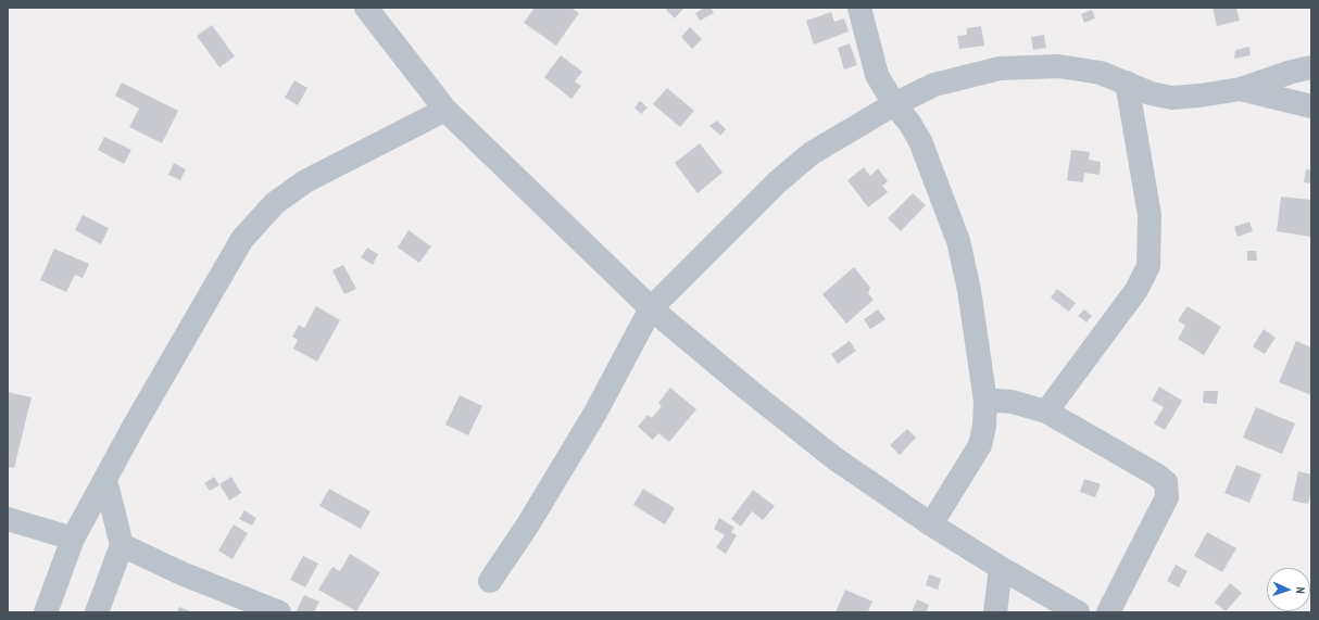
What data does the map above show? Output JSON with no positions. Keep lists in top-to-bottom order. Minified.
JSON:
{"north":"right"}
